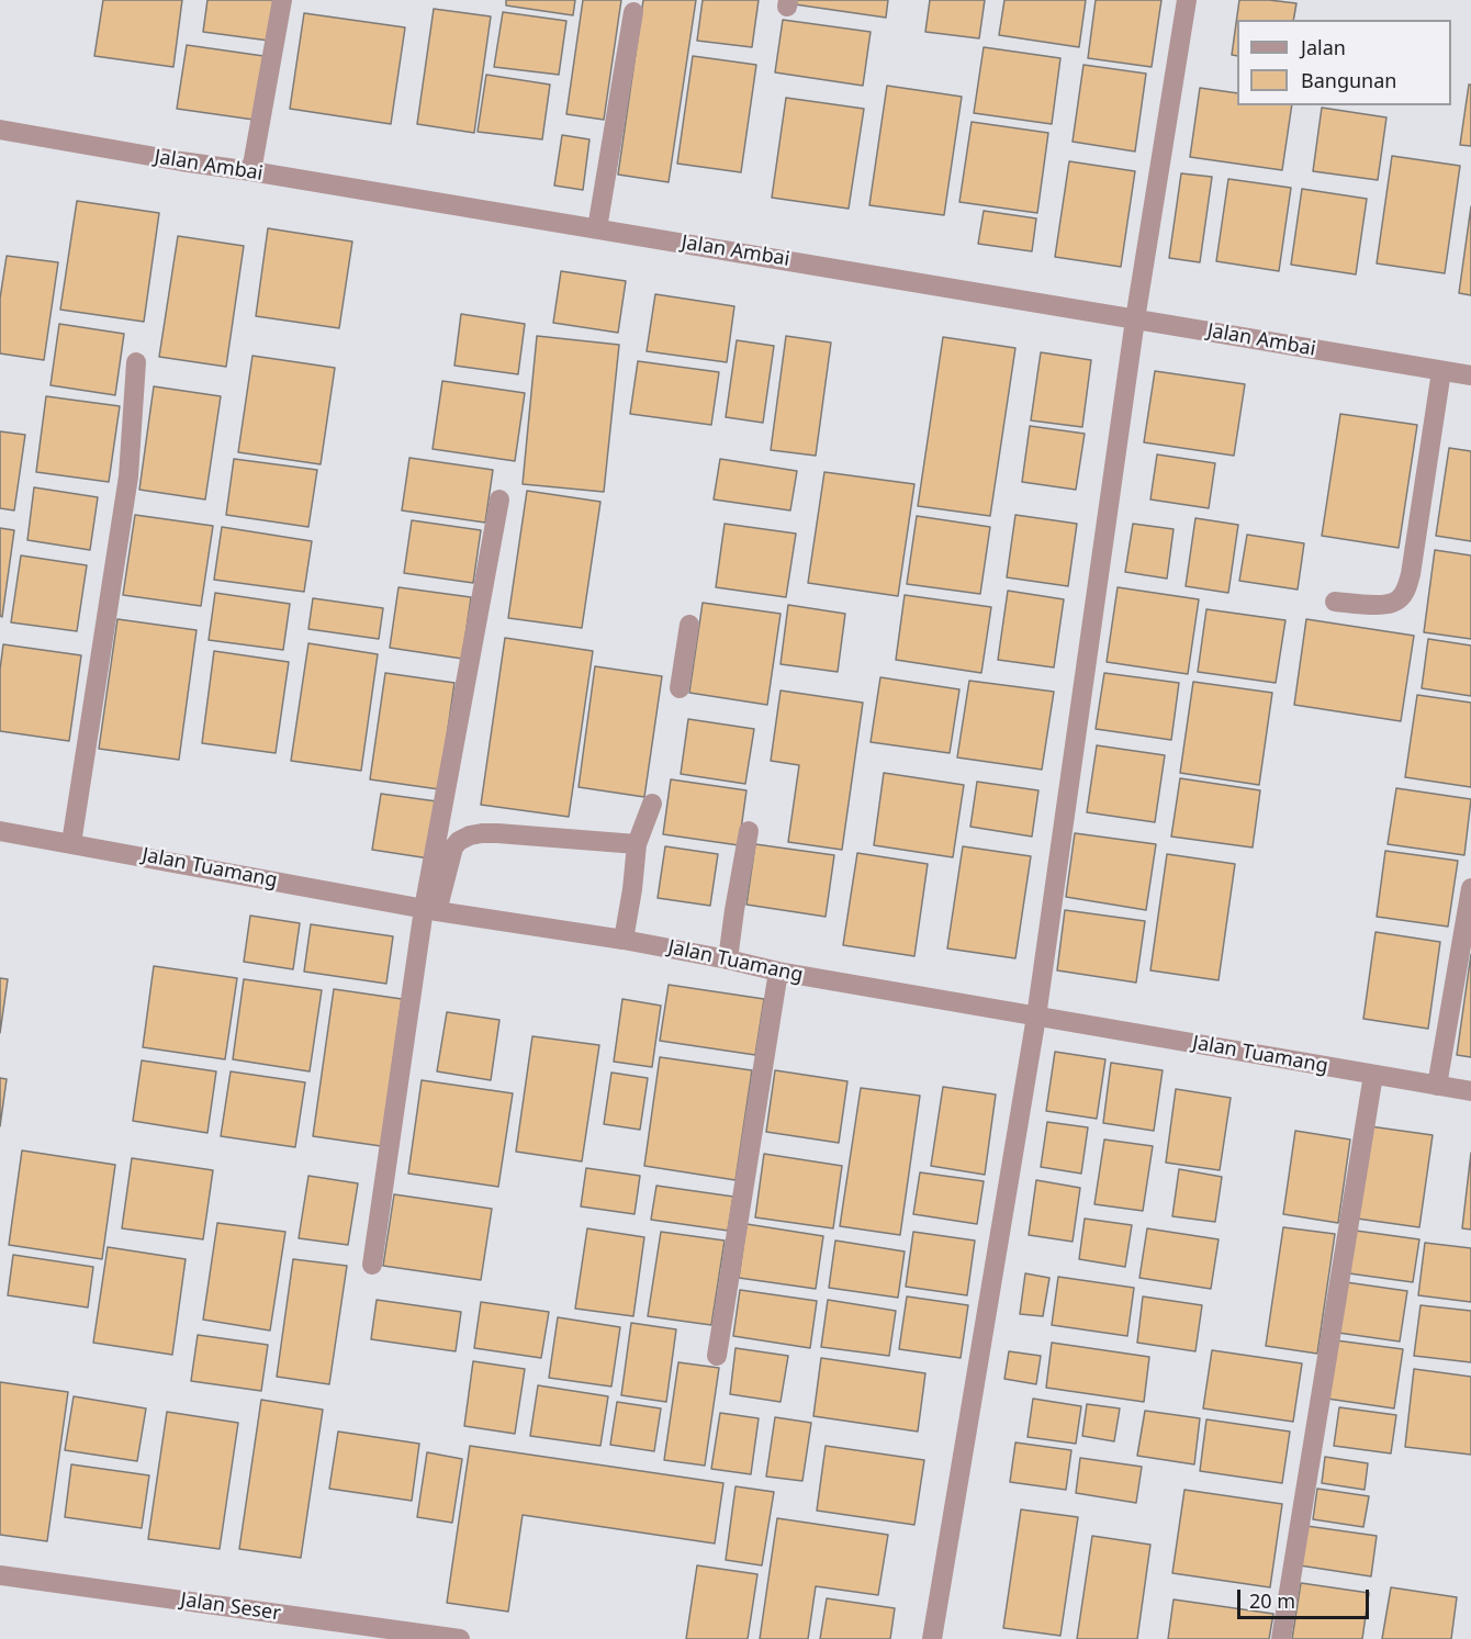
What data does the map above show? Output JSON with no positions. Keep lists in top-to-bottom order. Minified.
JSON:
{"streets":{"street":["Jalan Ambai","Jalan Tuamang","Jalan Seser"]},"legend":["Jalan","Bangunan"],"scale_bar":"20 m"}
